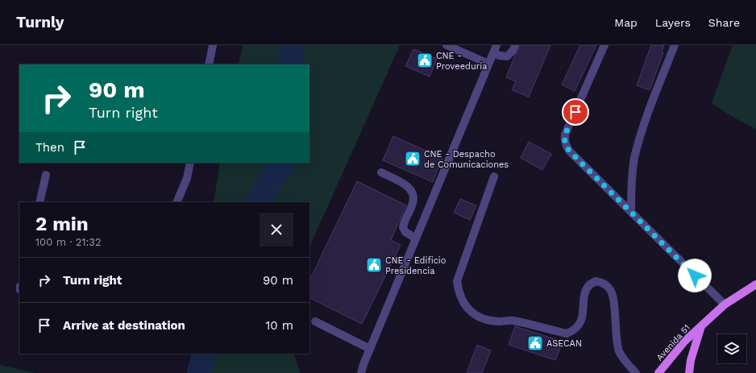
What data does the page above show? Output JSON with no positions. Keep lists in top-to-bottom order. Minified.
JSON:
{"streets":{"main road":["Avenida 51"]},"places":{"public building":["CNE - Proveeduría","CNE - Despacho de Comunicaciones","CNE - Edificio Presidencia","ASECAN"]},"page":{"header":"Turnly","nav":["Map","Layers","Share"],"turn":["90 m","Turn right"],"then":"Then","heading":["2 min","100 m · 21:32"],"list":[{"name":"Turn right","value":"90 m"},{"name":"Arrive at destination","value":"10 m"}]}}
